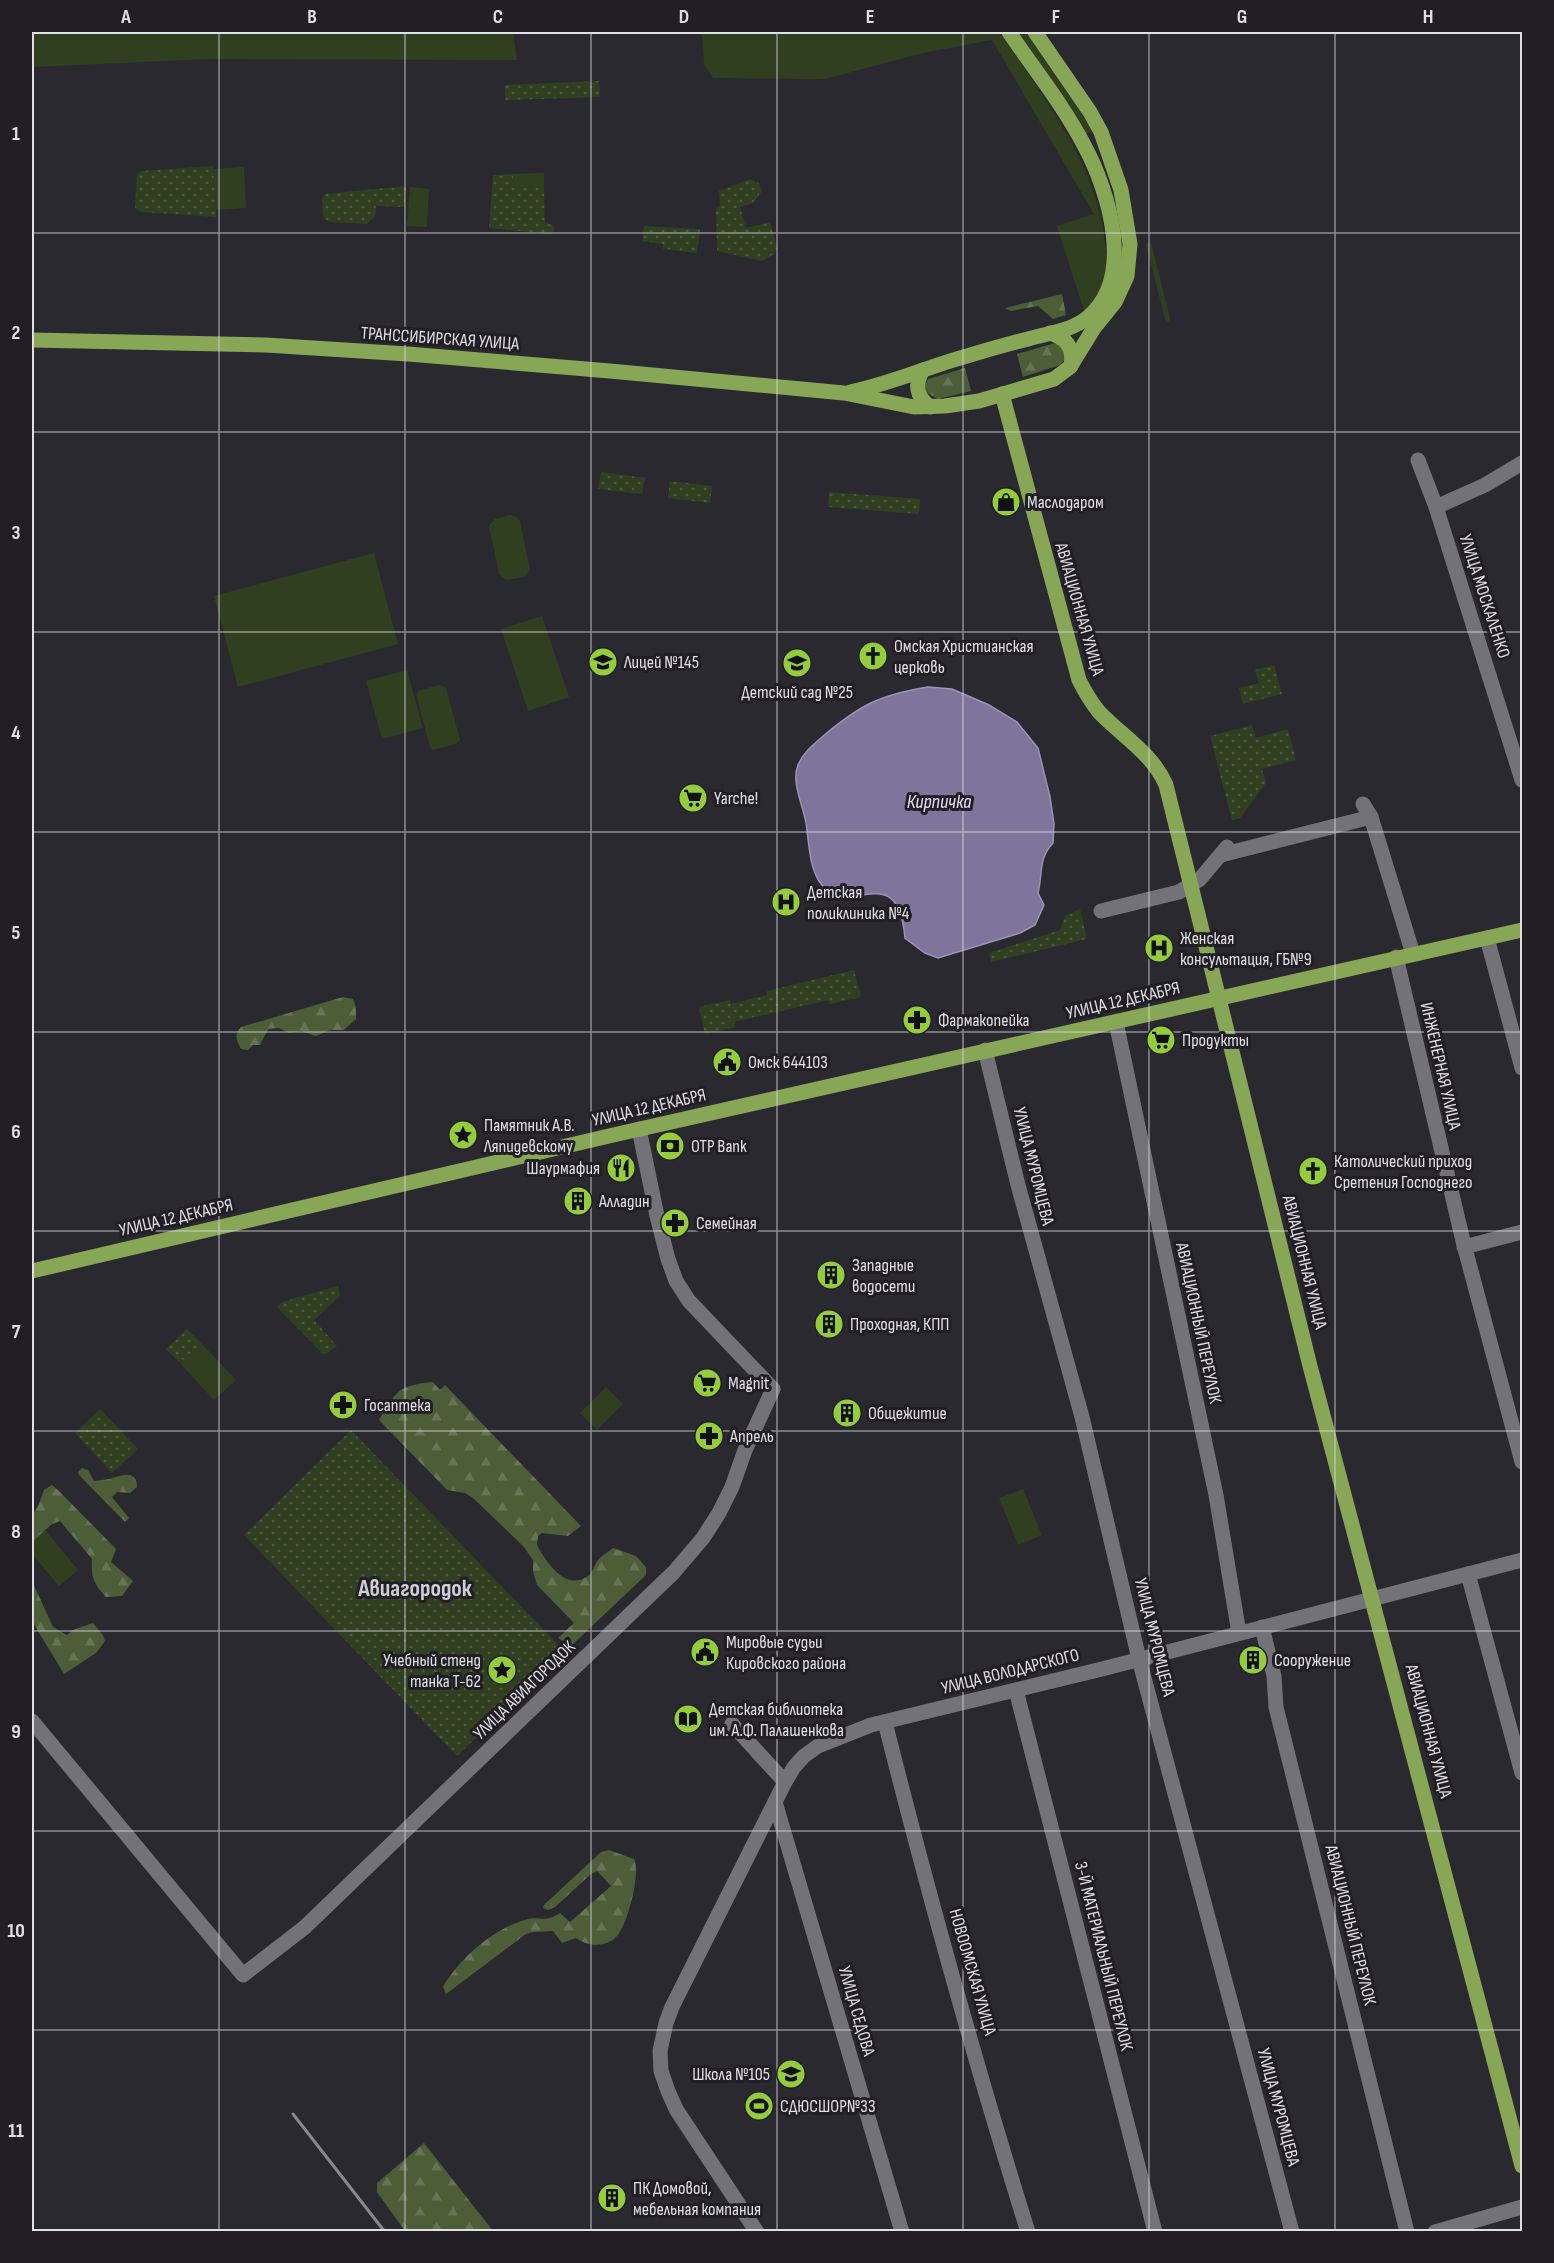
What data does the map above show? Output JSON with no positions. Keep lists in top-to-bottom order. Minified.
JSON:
{"streets":{"main road":["ТРАНССИБИРСКАЯ УЛИЦА","АВИАЦИОННАЯ УЛИЦА","УЛИЦА 12 ДЕКАБРЯ"],"street":["УЛИЦА МОСКАЛЕНКО","ИНЖЕНЕРНАЯ УЛИЦА","УЛИЦА МУРОМЦЕВА","АВИАЦИОННЫЙ ПЕРЕУЛОК","УЛИЦА ВОЛОДАРСКОГО","УЛИЦА АВИАГОРОДОК","3-Й МАТЕРИАЛЬНЫЙ ПЕРЕУЛОК","НОВООМСКАЯ УЛИЦА","УЛИЦА СЕДОВА"]},"crossings":[["АВИАЦИОННАЯ УЛИЦА","УЛИЦА 12 ДЕКАБРЯ"],["АВИАЦИОННАЯ УЛИЦА","УЛИЦА ВОЛОДАРСКОГО"],["УЛИЦА 12 ДЕКАБРЯ","ИНЖЕНЕРНАЯ УЛИЦА"],["УЛИЦА 12 ДЕКАБРЯ","УЛИЦА МУРОМЦЕВА"],["УЛИЦА 12 ДЕКАБРЯ","АВИАЦИОННЫЙ ПЕРЕУЛОК"],["УЛИЦА 12 ДЕКАБРЯ","УЛИЦА АВИАГОРОДОК"],["УЛИЦА МУРОМЦЕВА","УЛИЦА ВОЛОДАРСКОГО"],["АВИАЦИОННЫЙ ПЕРЕУЛОК","УЛИЦА ВОЛОДАРСКОГО"],["УЛИЦА ВОЛОДАРСКОГО","3-Й МАТЕРИАЛЬНЫЙ ПЕРЕУЛОК"],["УЛИЦА ВОЛОДАРСКОГО","НОВООМСКАЯ УЛИЦА"],["УЛИЦА ВОЛОДАРСКОГО","УЛИЦА СЕДОВА"]],"districts":["Авиагородок"],"water":["Кирпичка"],"places":{"shop":["Маслодаром"],"church":["Омская Христианская церковь","Католический приход Сретения Господнего"],"school or university":["Лицей №145","Детский сад №25","Школа №105"],"supermarket":["Yarche!","Продукты","Magnit"],"hospital":["Детская поликлиника №4","Женская консультация, ГБ№9"],"pharmacy":["Фармакопейка","Семейная","Госаптека","Апрель"],"public building":["Омск 644103","Мировые судьи Кировского района"],"place":["Памятник А.В. Ляпидевскому","Учебный стенд танка Т-62"],"bank":["OTP Bank"],"restaurant":["Шаурмафия"],"building":["Алладин","Западные водосети","Проходная, КПП","Общежитие","Сооружение","ПК Домовой, мебельная компания"],"library":["Детская библиотека им. А.Ф. Палашенкова"],"sports":["СДЮСШОР№33"]},"grid":{"columns":["A","B","C","D","E","F","G","H"],"rows":["1","2","3","4","5","6","7","8","9","10","11"]}}
